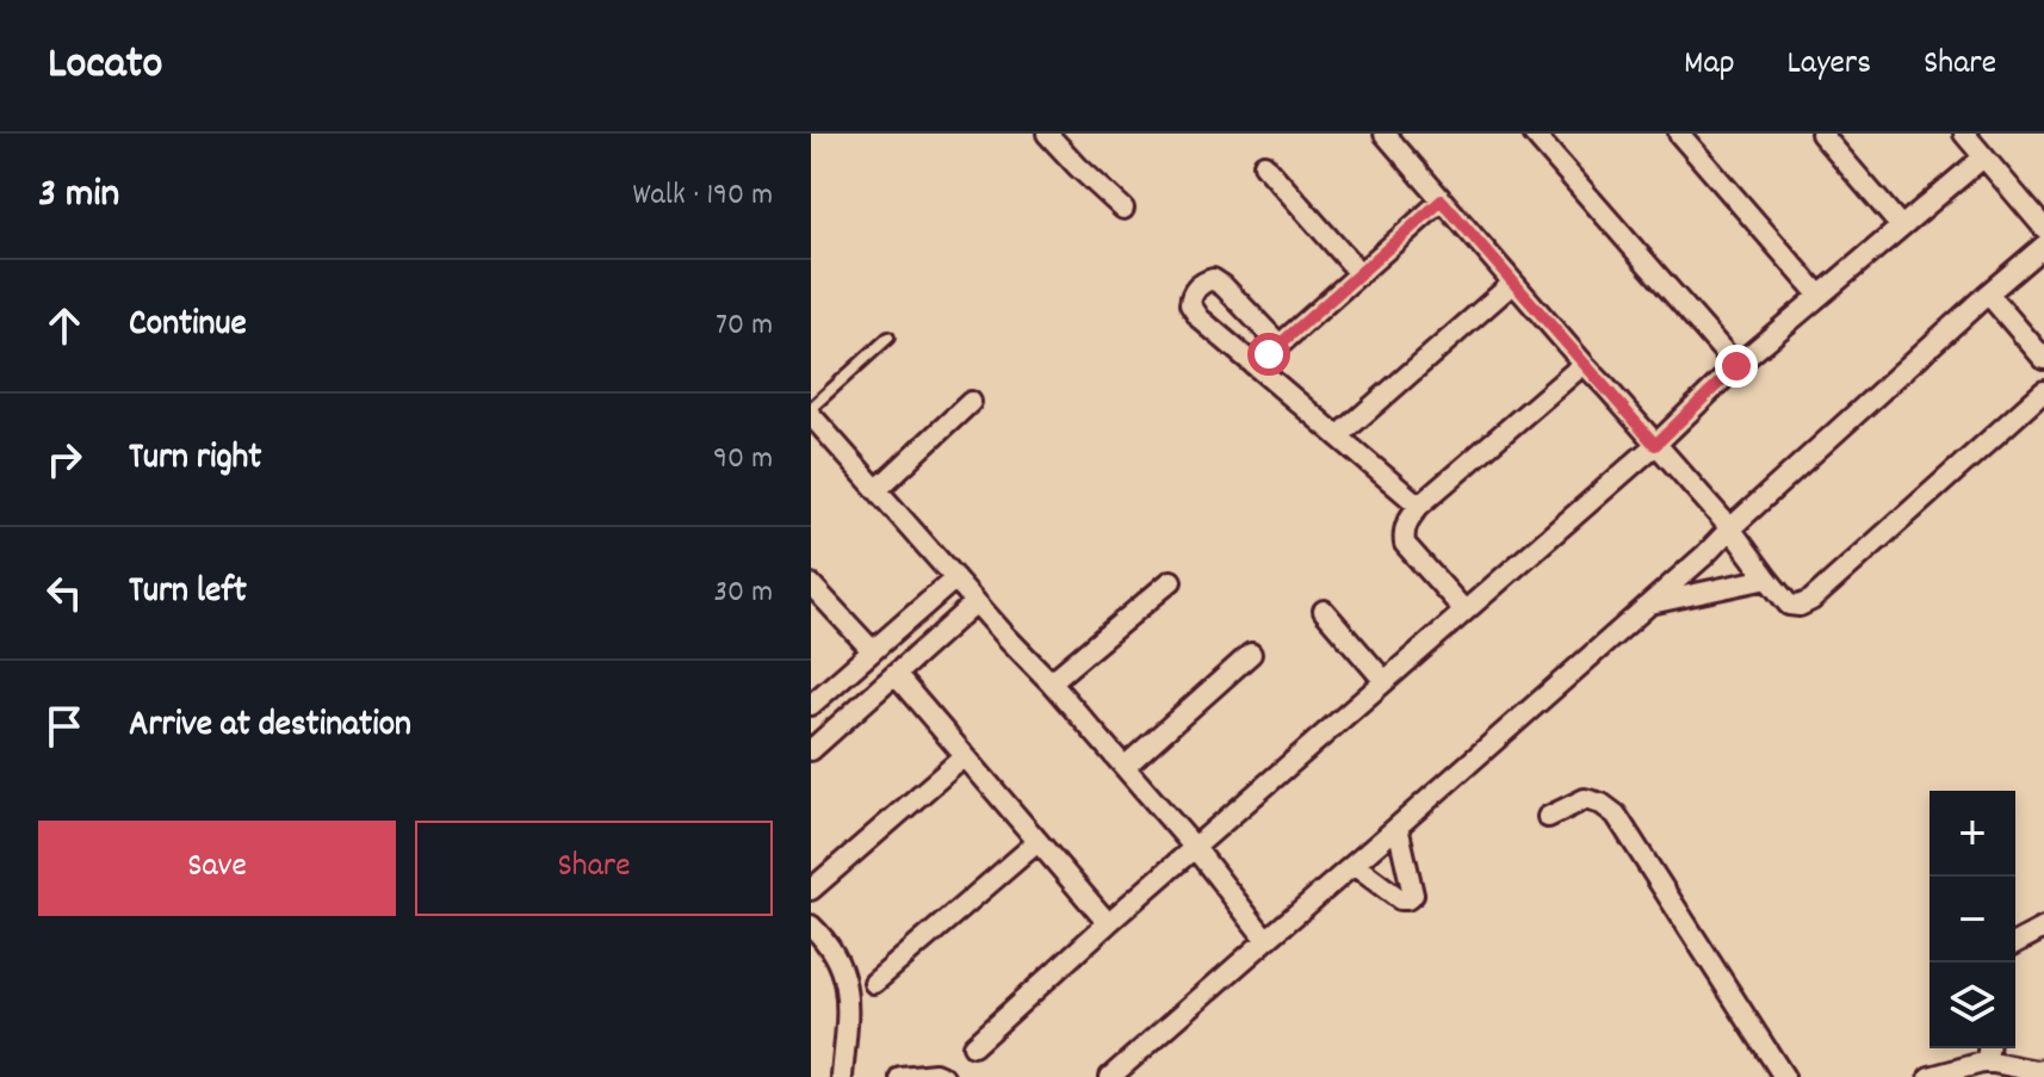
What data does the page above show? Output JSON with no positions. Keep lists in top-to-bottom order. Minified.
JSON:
{"page":{"header":"Locato","nav":["Map","Layers","Share"],"heading":["3 min","Walk · 190 m"],"list":[["Continue","70 m"],["Turn right","90 m"],["Turn left","30 m"],"Arrive at destination"],"map_buttons":["+","−"],"buttons":["Save","Share"]}}
